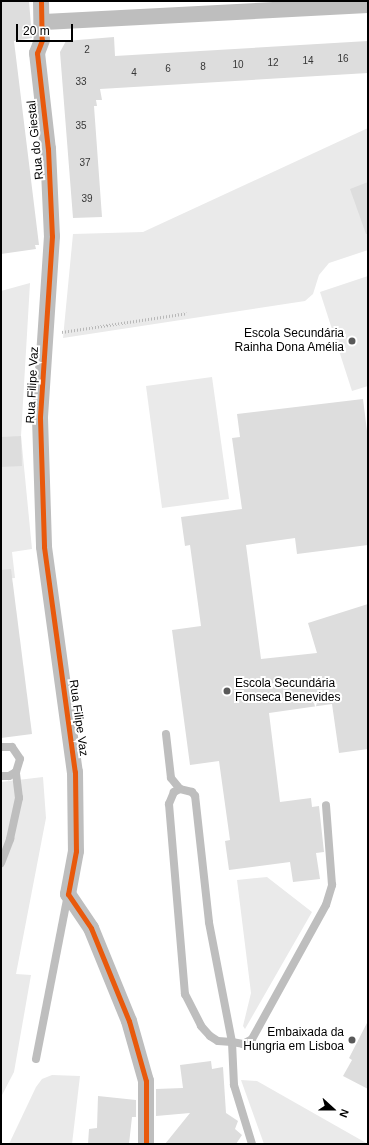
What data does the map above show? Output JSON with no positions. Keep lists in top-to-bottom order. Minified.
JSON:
{"streets":{"street":["Rua do Giestal","Rua Filipe Vaz"]},"crossings":[["Rua do Giestal","Rua Filipe Vaz"]],"places":["Escola Secundária Rainha Dona Amélia","Escola Secundária Fonseca Benevides","Embaixada da Hungria em Lisboa"],"house_numbers":["2","16","14","12","10","8","6","4","33","35","37","39"],"scale_bar":"20 m","north":"right"}
